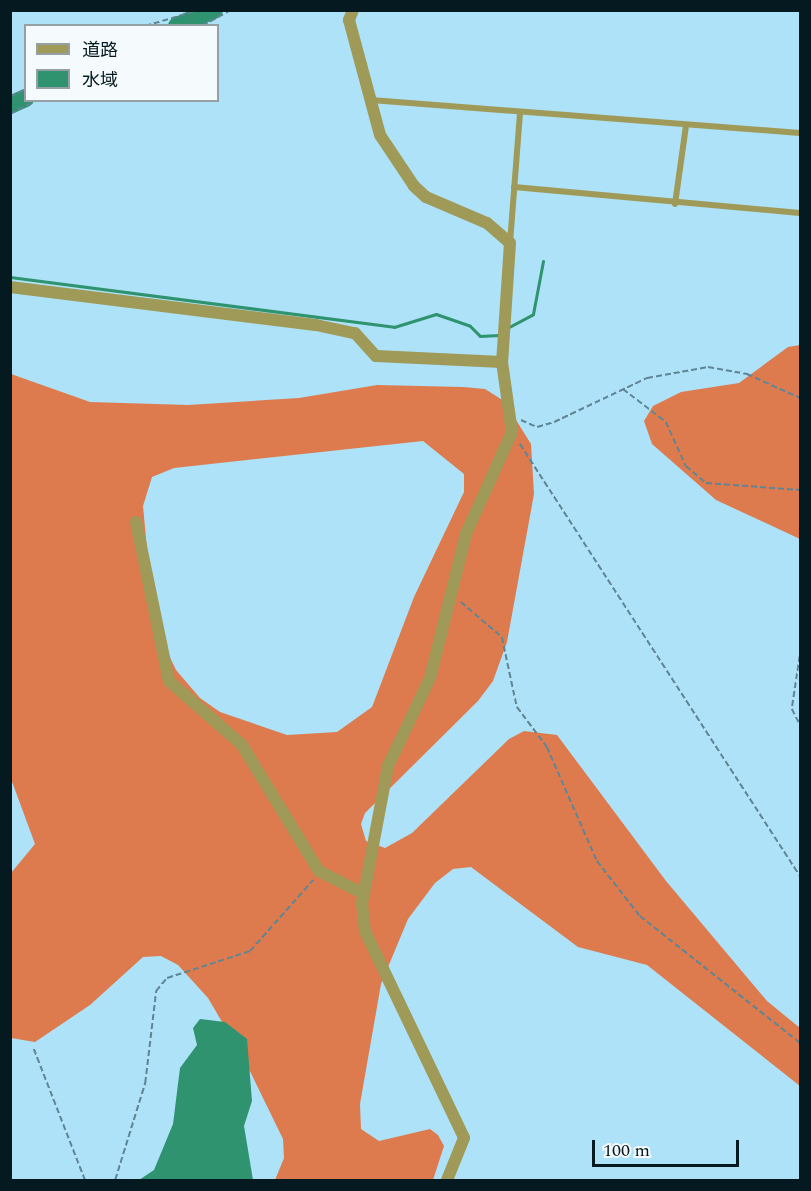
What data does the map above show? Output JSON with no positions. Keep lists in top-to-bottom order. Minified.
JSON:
{"legend":["道路","水域"],"scale_bar":"100 m"}
